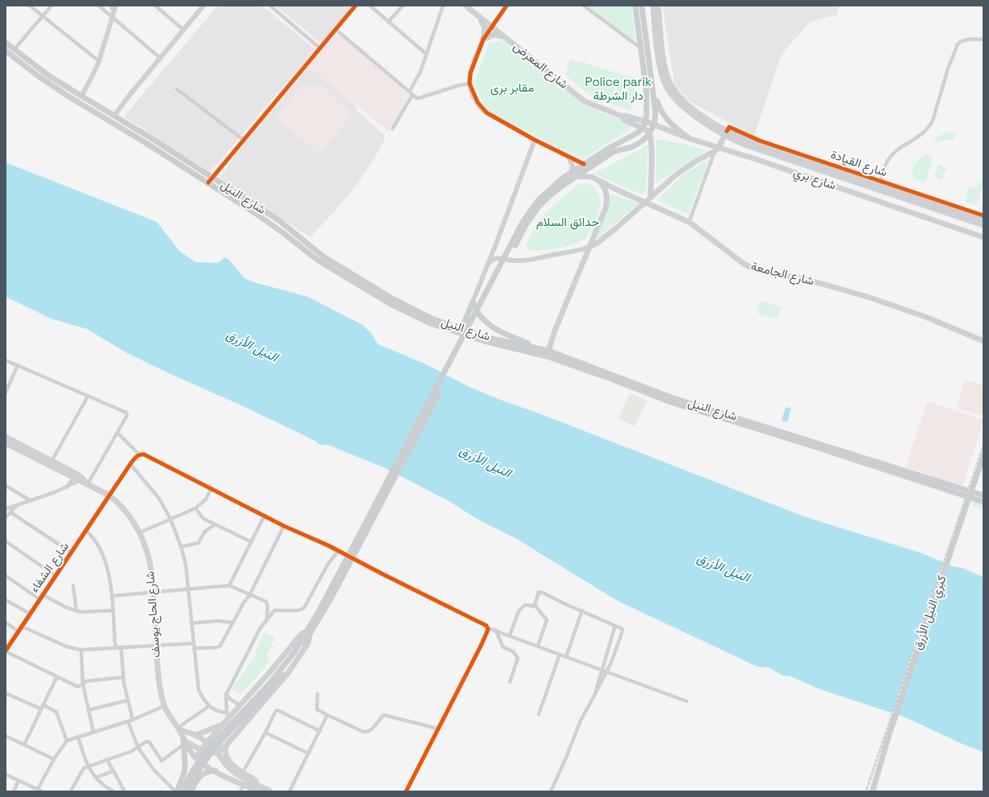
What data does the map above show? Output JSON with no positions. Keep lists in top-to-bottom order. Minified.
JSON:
{"streets":{"main road":["شارع المعرض","شارع القيادة","شارع بري","شارع النيل","شارع الجامعة","شارع الحاج يوسف"],"street":["شارع الشفاء"]},"crossings":[["شارع المعرض","شارع بري"],["شارع الشفاء","شارع الحاج يوسف"]],"water":["النيل الأزرق"],"parks":["Police parik دار الشرطة","مقابر برى","حدائق السلام"]}
